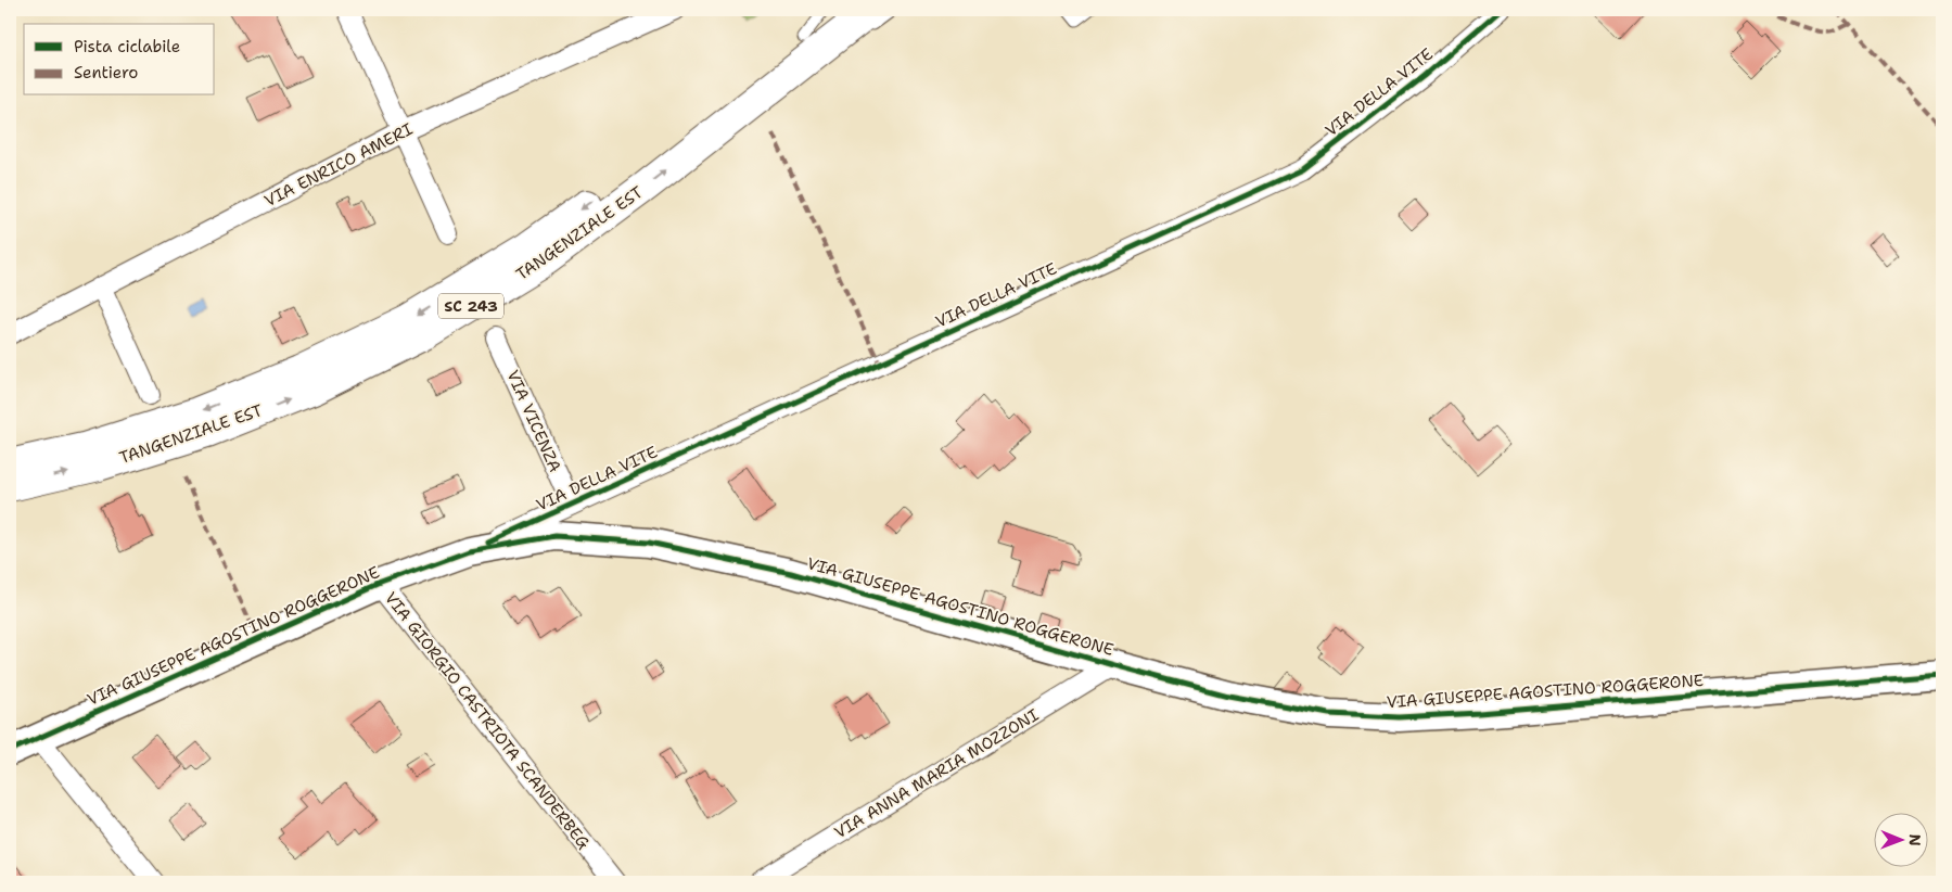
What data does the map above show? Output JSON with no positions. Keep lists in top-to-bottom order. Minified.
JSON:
{"streets":{"highway":["TANGENZIALE EST","SC 243"],"street":["VIA DELLA VITE","VIA ENRICO AMERI","VIA VICENZA","VIA GIUSEPPE AGOSTINO ROGGERONE","VIA GIORGIO CASTRIOTA SCANDERBEG","VIA ANNA MARIA MOZZONI"]},"crossings":[["VIA DELLA VITE","VIA VICENZA"],["VIA DELLA VITE","VIA GIUSEPPE AGOSTINO ROGGERONE"],["VIA GIUSEPPE AGOSTINO ROGGERONE","VIA GIORGIO CASTRIOTA SCANDERBEG"],["VIA GIUSEPPE AGOSTINO ROGGERONE","VIA ANNA MARIA MOZZONI"]],"legend":["Pista ciclabile","Sentiero"],"north":"right"}
